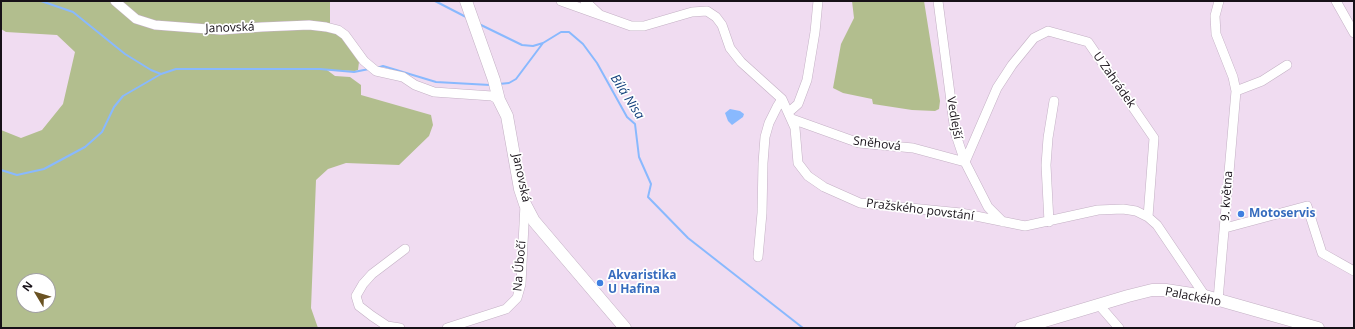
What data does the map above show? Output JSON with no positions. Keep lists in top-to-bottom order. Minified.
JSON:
{"streets":{"street":["Janovská","U Zahrádek","Vedlejší","Sněhová","9. května","Pražského povstání","Na Úbočí","Palackého"]},"crossings":[["Janovská","Na Úbočí"],["U Zahrádek","Vedlejší"],["U Zahrádek","Sněhová"],["U Zahrádek","Pražského povstání"],["Vedlejší","Sněhová"],["Vedlejší","Pražského povstání"],["Sněhová","Pražského povstání"],["9. května","Palackého"],["Pražského povstání","Palackého"]],"water":["Bílá Nisa"],"places":["Motoservis","Akvaristika U Hafina"],"north":"top left"}
